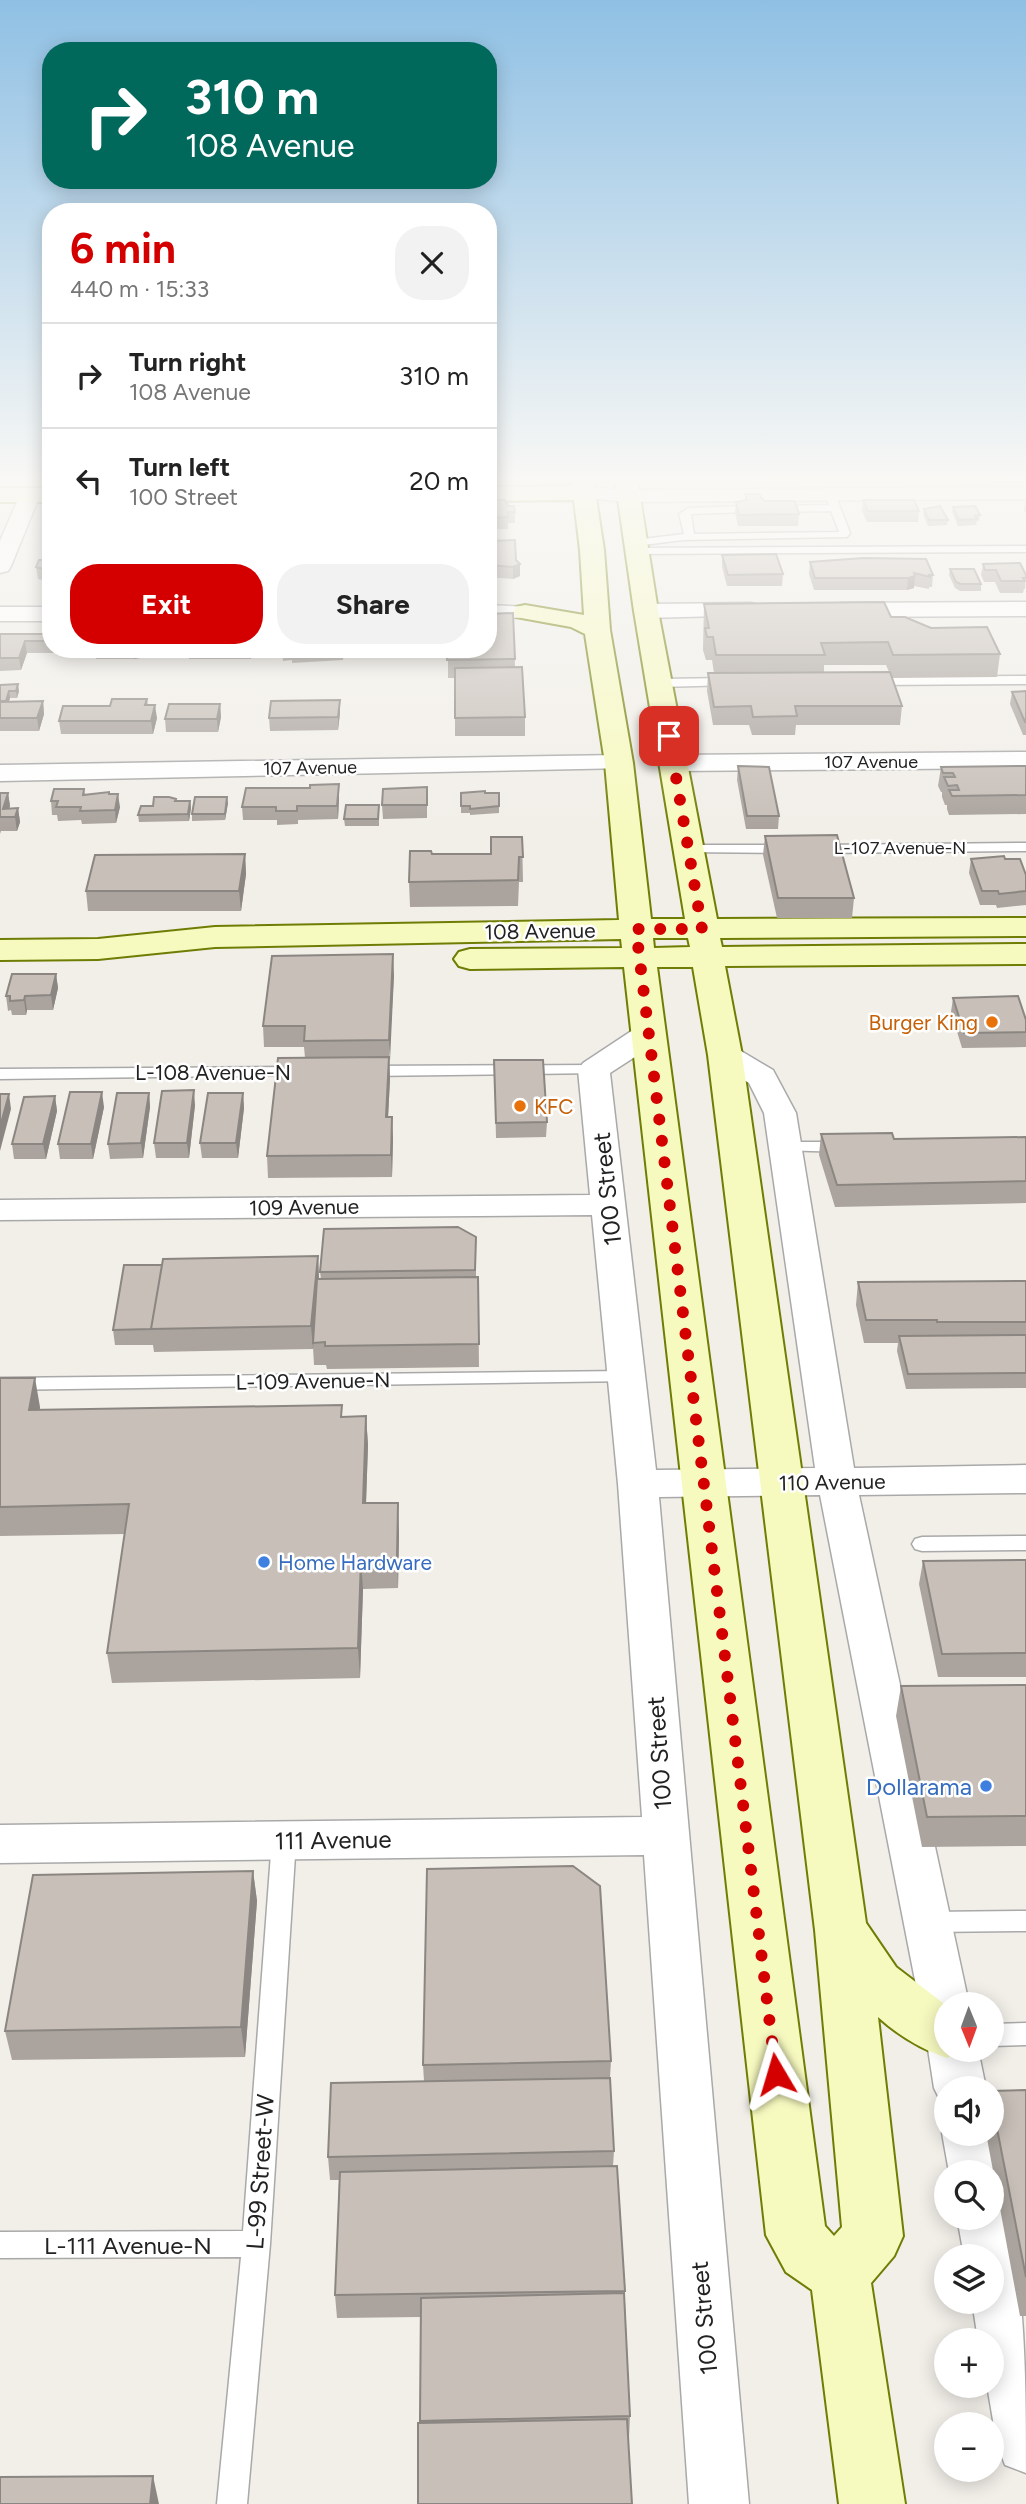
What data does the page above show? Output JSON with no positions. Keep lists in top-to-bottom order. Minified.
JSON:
{"streets":{"main road":["108 Avenue"],"street":["107 Avenue","100 Street","109 Avenue","110 Avenue","111 Avenue"],"lane":["L-107 Avenue-N","L-108 Avenue-N","L-109 Avenue-N","L-99 Street-W","L-111 Avenue-N"]},"crossings":[["100 Street","109 Avenue"],["100 Street","L-109 Avenue-N"],["100 Street","110 Avenue"],["100 Street","111 Avenue"],["111 Avenue","L-99 Street-W"],["L-99 Street-W","L-111 Avenue-N"]],"places":["Burger King","KFC","Home Hardware","Dollarama"],"north":"bottom","page":{"turn":["310 m","108 Avenue"],"heading":["6 min","440 m · 15:33"],"list":[{"name":"Turn right","note":"108 Avenue","value":"310 m"},{"name":"Turn left","note":"100 Street","value":"20 m"}],"buttons":["Exit","Share"],"map_buttons":["+","−"]}}
